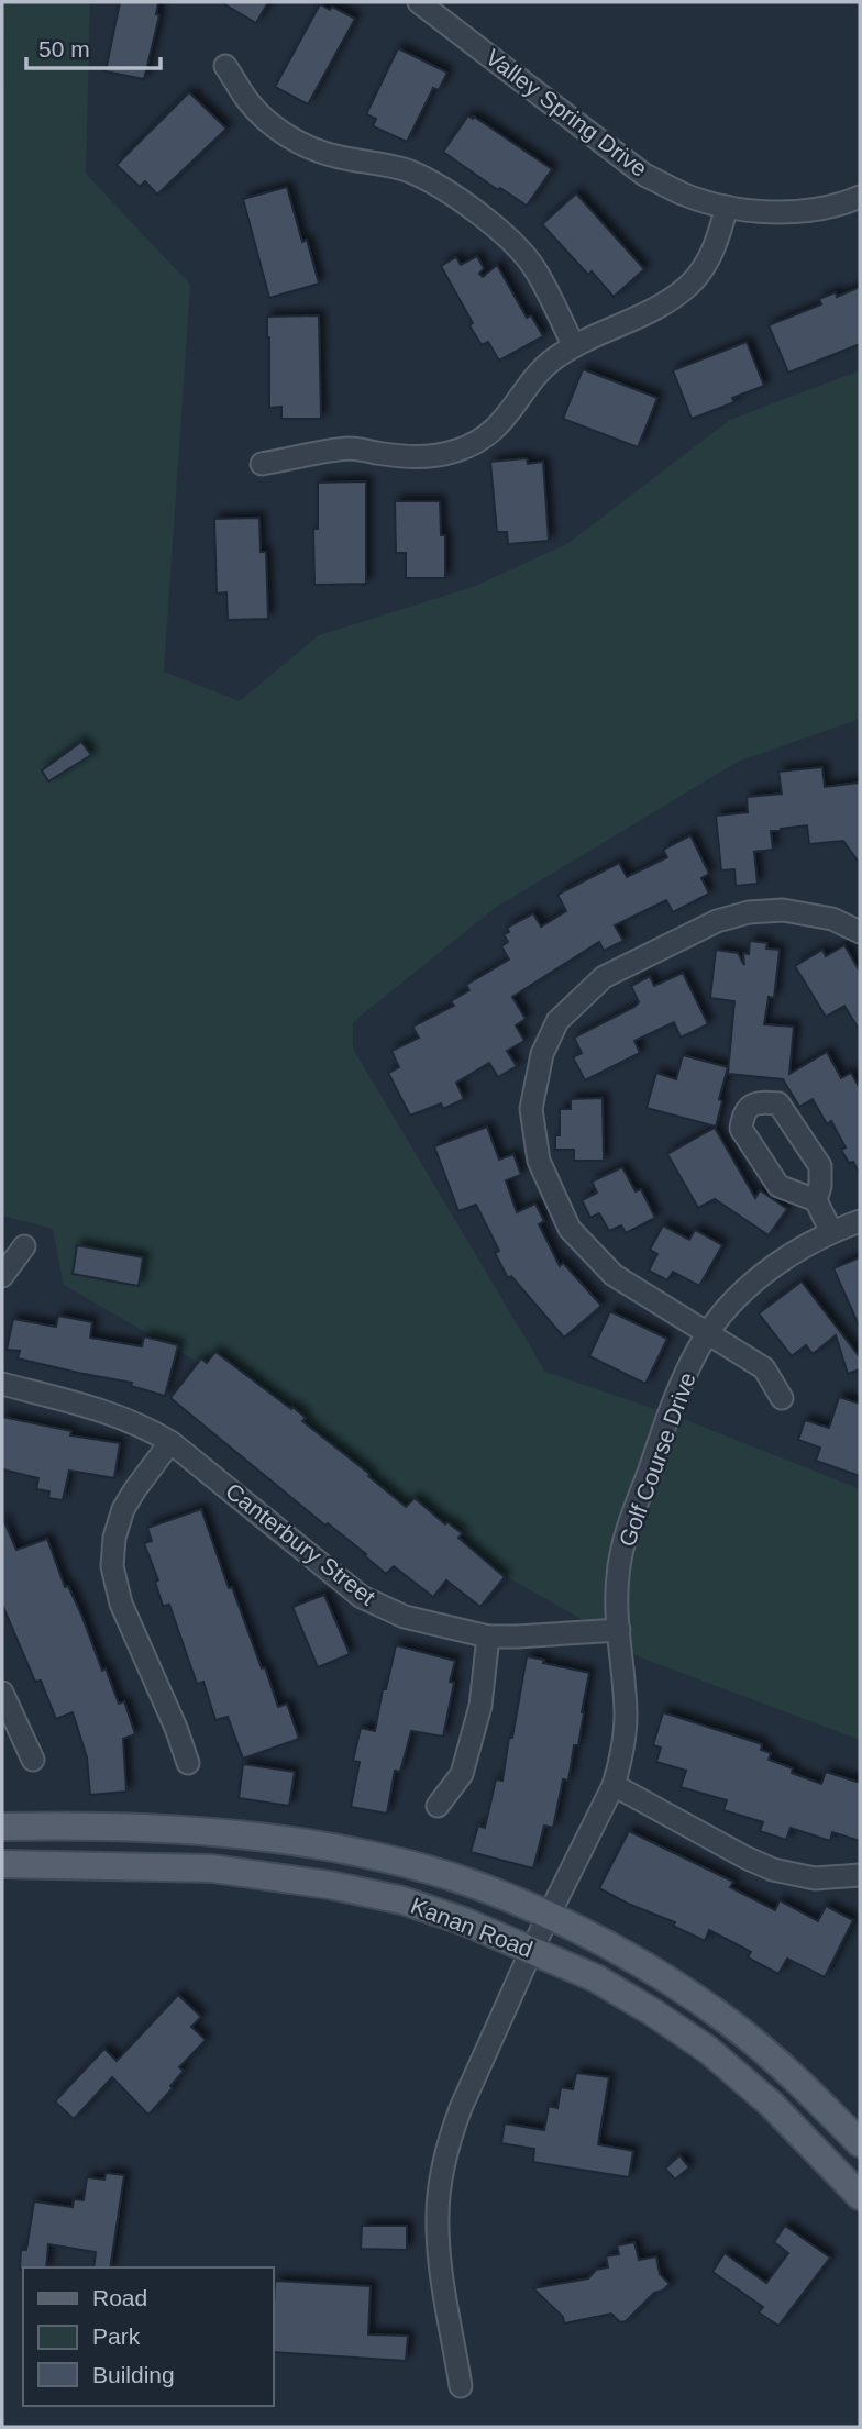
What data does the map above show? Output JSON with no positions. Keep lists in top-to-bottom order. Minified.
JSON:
{"streets":{"main road":["Kanan Road"],"street":["Valley Spring Drive","Golf Course Drive","Canterbury Street"]},"crossings":[["Golf Course Drive","Canterbury Street"],["Golf Course Drive","Kanan Road"]],"legend":["Road","Park","Building"],"scale_bar":"50 m"}
